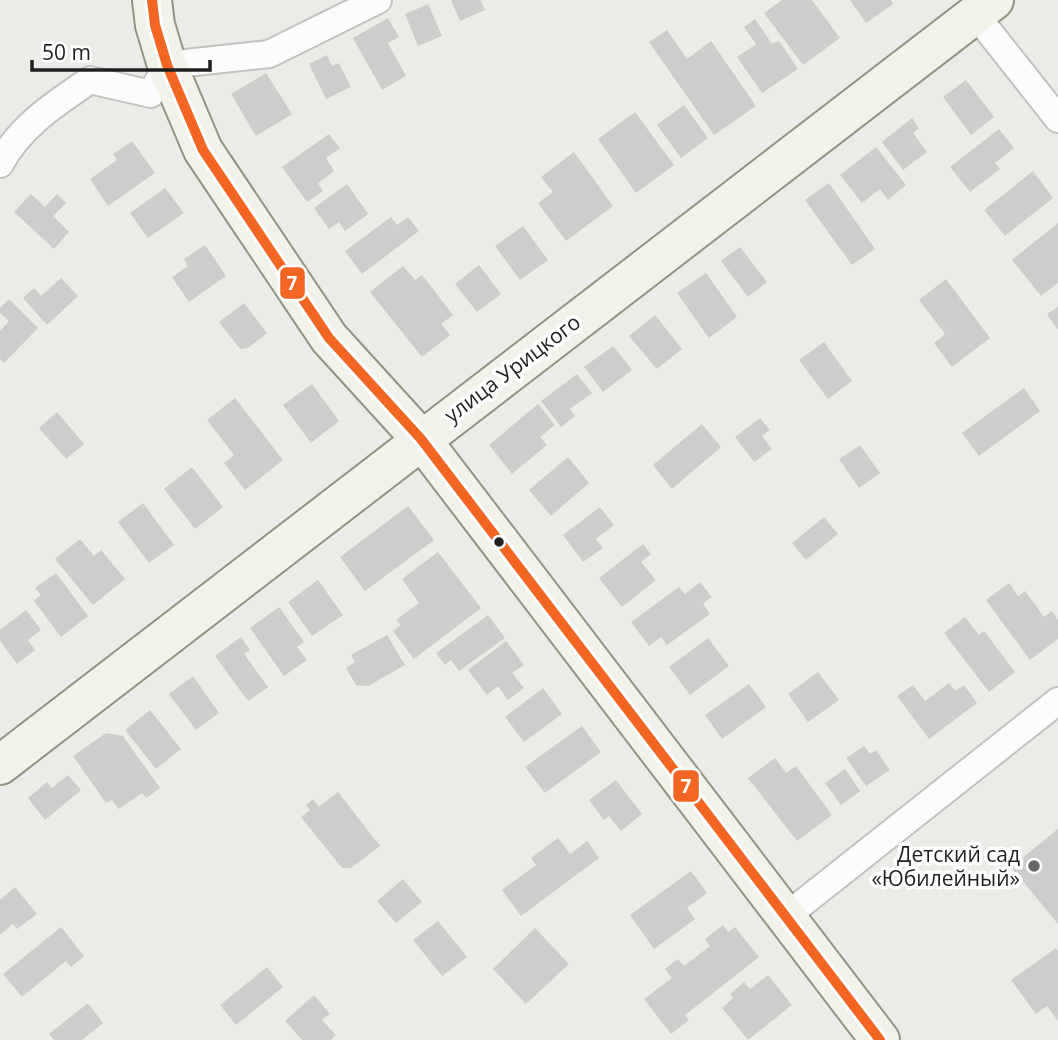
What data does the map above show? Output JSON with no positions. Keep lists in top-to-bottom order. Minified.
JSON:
{"streets":{"street":["улица Урицкого"]},"places":["Детский сад «Юбилейный»"],"lines":["transit line 7"],"scale_bar":"50 m"}
